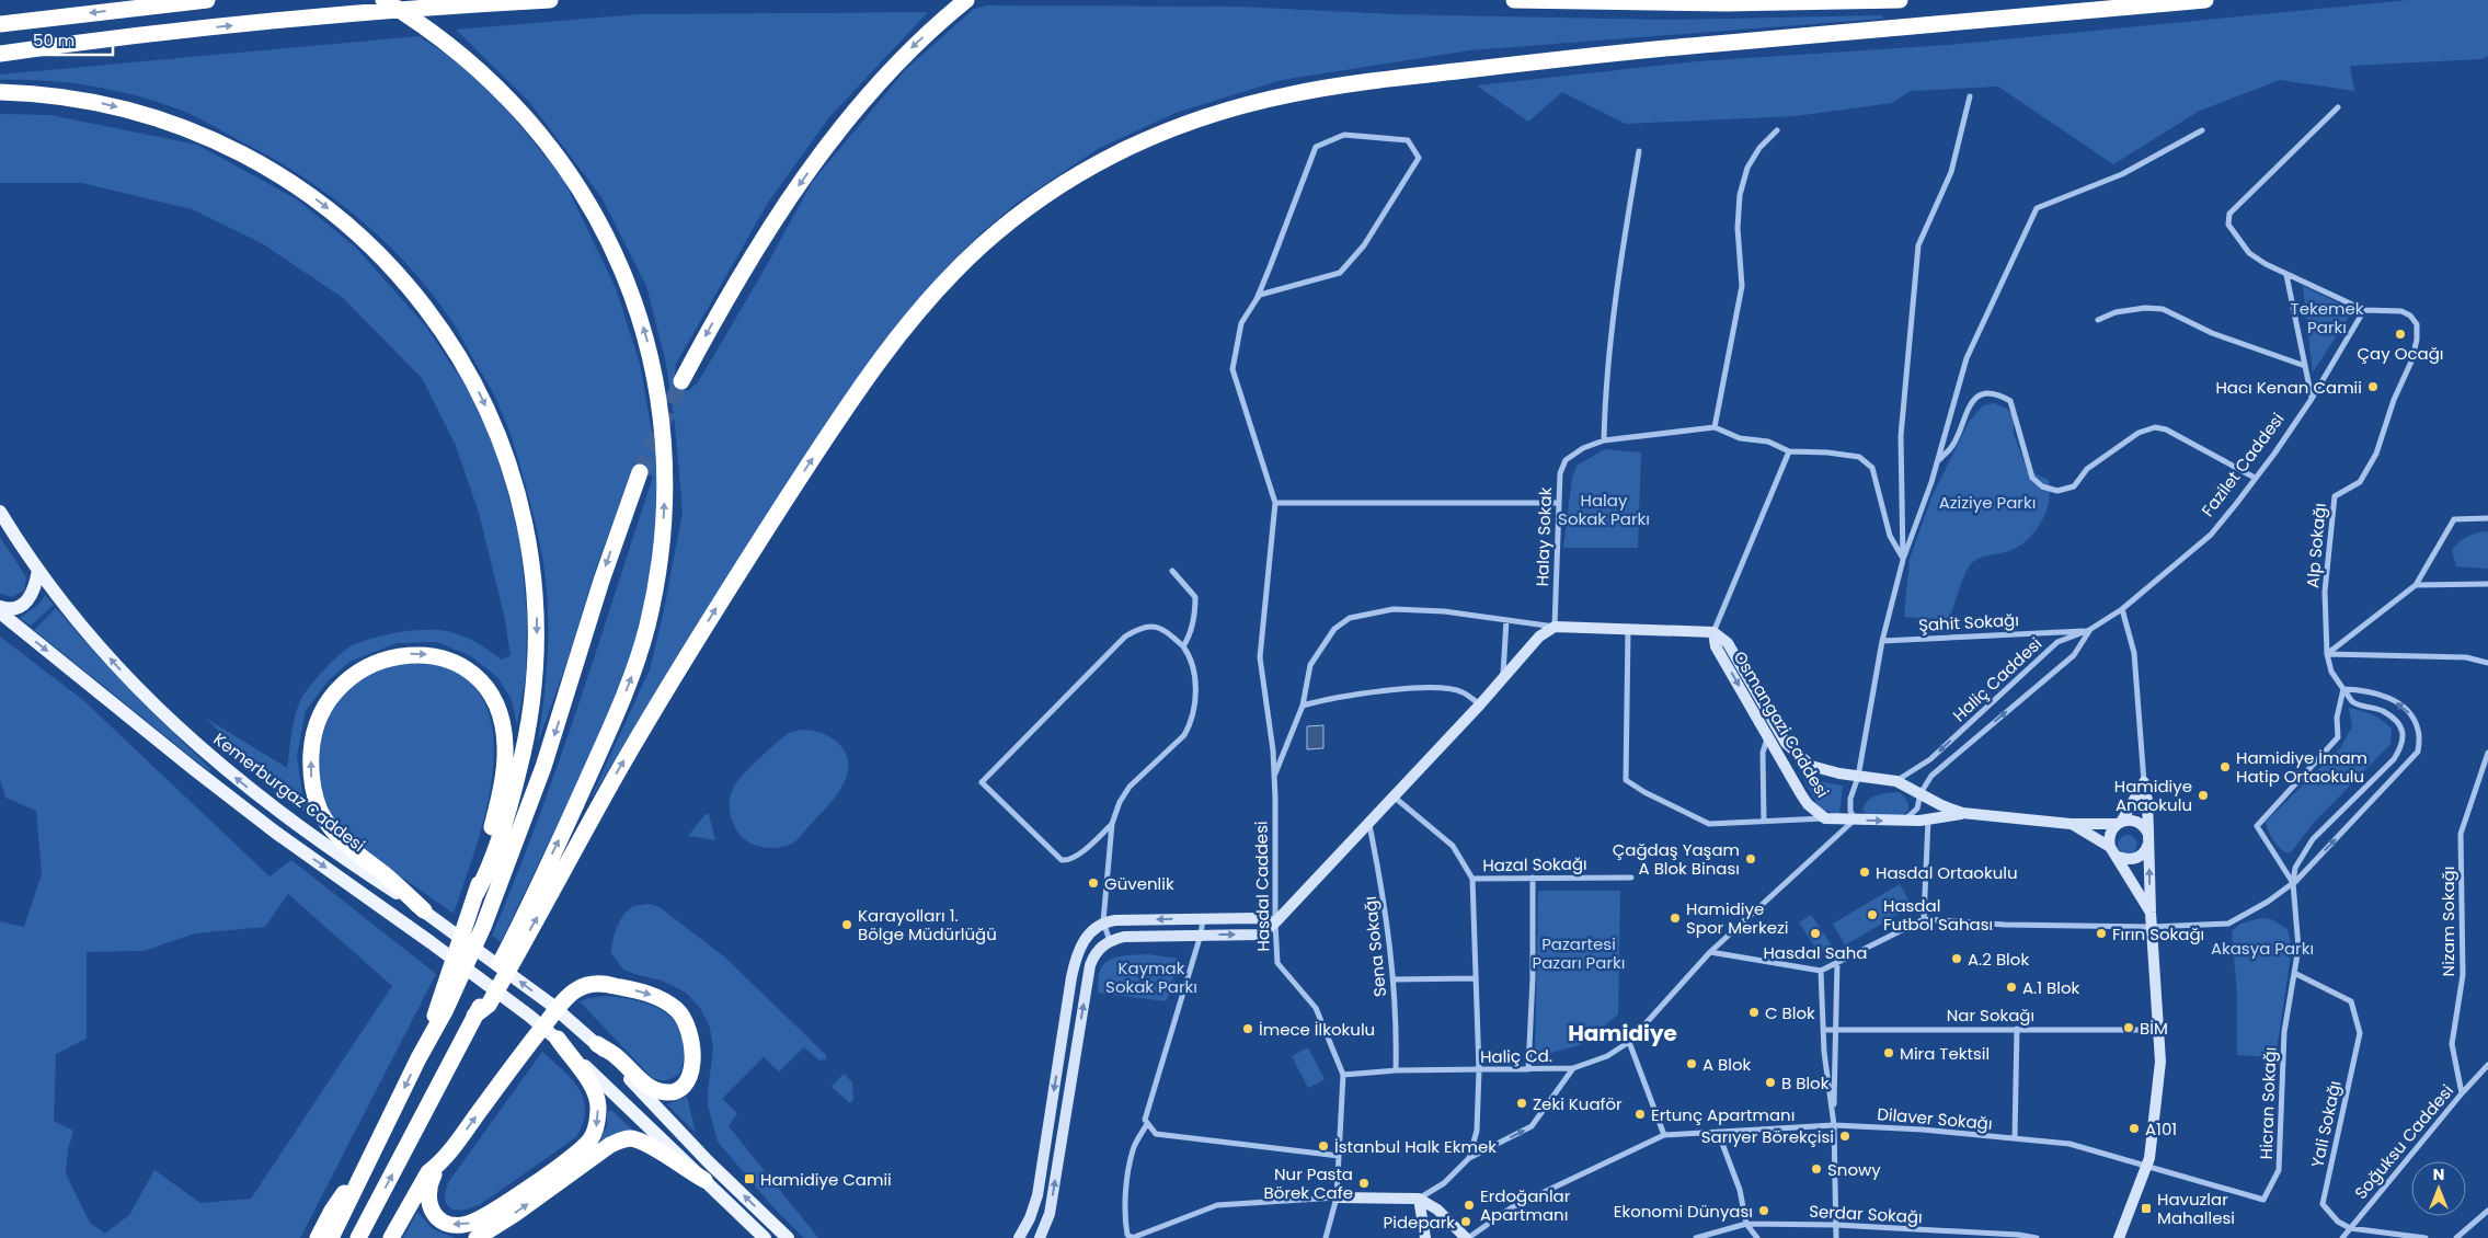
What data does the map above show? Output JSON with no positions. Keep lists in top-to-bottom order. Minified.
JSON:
{"streets":{"main road":["Kemerburgaz Caddesi"],"street":["Fazilet Caddesi","Halay Sokak","Alp Sokağı","Şahit Sokağı","Haliç Caddesi","Osmangazi Caddesi","Hazal Sokağı","Hasdal Caddesi","Nizam Sokağı","Sena Sokağı","Nar Sokağı","Haliç Cd.","Hicran Sokağı","Dilaver Sokağı","Yali Sokağı","Soğuksu Caddesi","Serdar Sokağı"]},"crossings":[["Fazilet Caddesi","Alp Sokağı"],["Fazilet Caddesi","Şahit Sokağı"],["Fazilet Caddesi","Haliç Caddesi"],["Şahit Sokağı","Haliç Caddesi"],["Haliç Caddesi","Osmangazi Caddesi"],["Osmangazi Caddesi","Haliç Cd."],["Hasdal Caddesi","Haliç Cd."],["Nizam Sokağı","Soğuksu Caddesi"],["Sena Sokağı","Haliç Cd."],["Hicran Sokağı","Dilaver Sokağı"],["Hicran Sokağı","Yali Sokağı"],["Yali Sokağı","Soğuksu Caddesi"]],"districts":["Hamidiye"],"parks":["Tekemek Parkı","Halay Sokak Parkı","Aziziye Parkı","Pazartesi Pazarı Parkı","Akasya Parkı","Kaymak Sokak Parkı"],"places":{"other":["Çay Ocağı","Hacı Kenan Camii","Hamidiye İmam Hatip Ortaokulu","Hamidiye Anaokulu","Çağdaş Yaşam A Blok Binası","Hasdal Ortaokulu","Güvenlik","Hasdal Futbol Sahası","Hamidiye Spor Merkezi","Karayolları 1. Bölge Müdürlüğü","Hasdal Saha","Fırın Sokağı","A.2 Blok","A.1 Blok","C Blok","BİM","İmece İlkokulu","Mira Tektsil","A Blok","B Blok","Zeki Kuaför","Ertunç Apartmanı","A101","Sarıyer Börekçisi","İstanbul Halk Ekmek","Snowy","Nur Pasta Börek Cafe","Erdoğanlar Apartmanı","Ekonomi Dünyası","Pidepark"],"transit":["Hamidiye Camii","Havuzlar Mahallesi"]},"scale_bar":"50 m","north":"top"}
